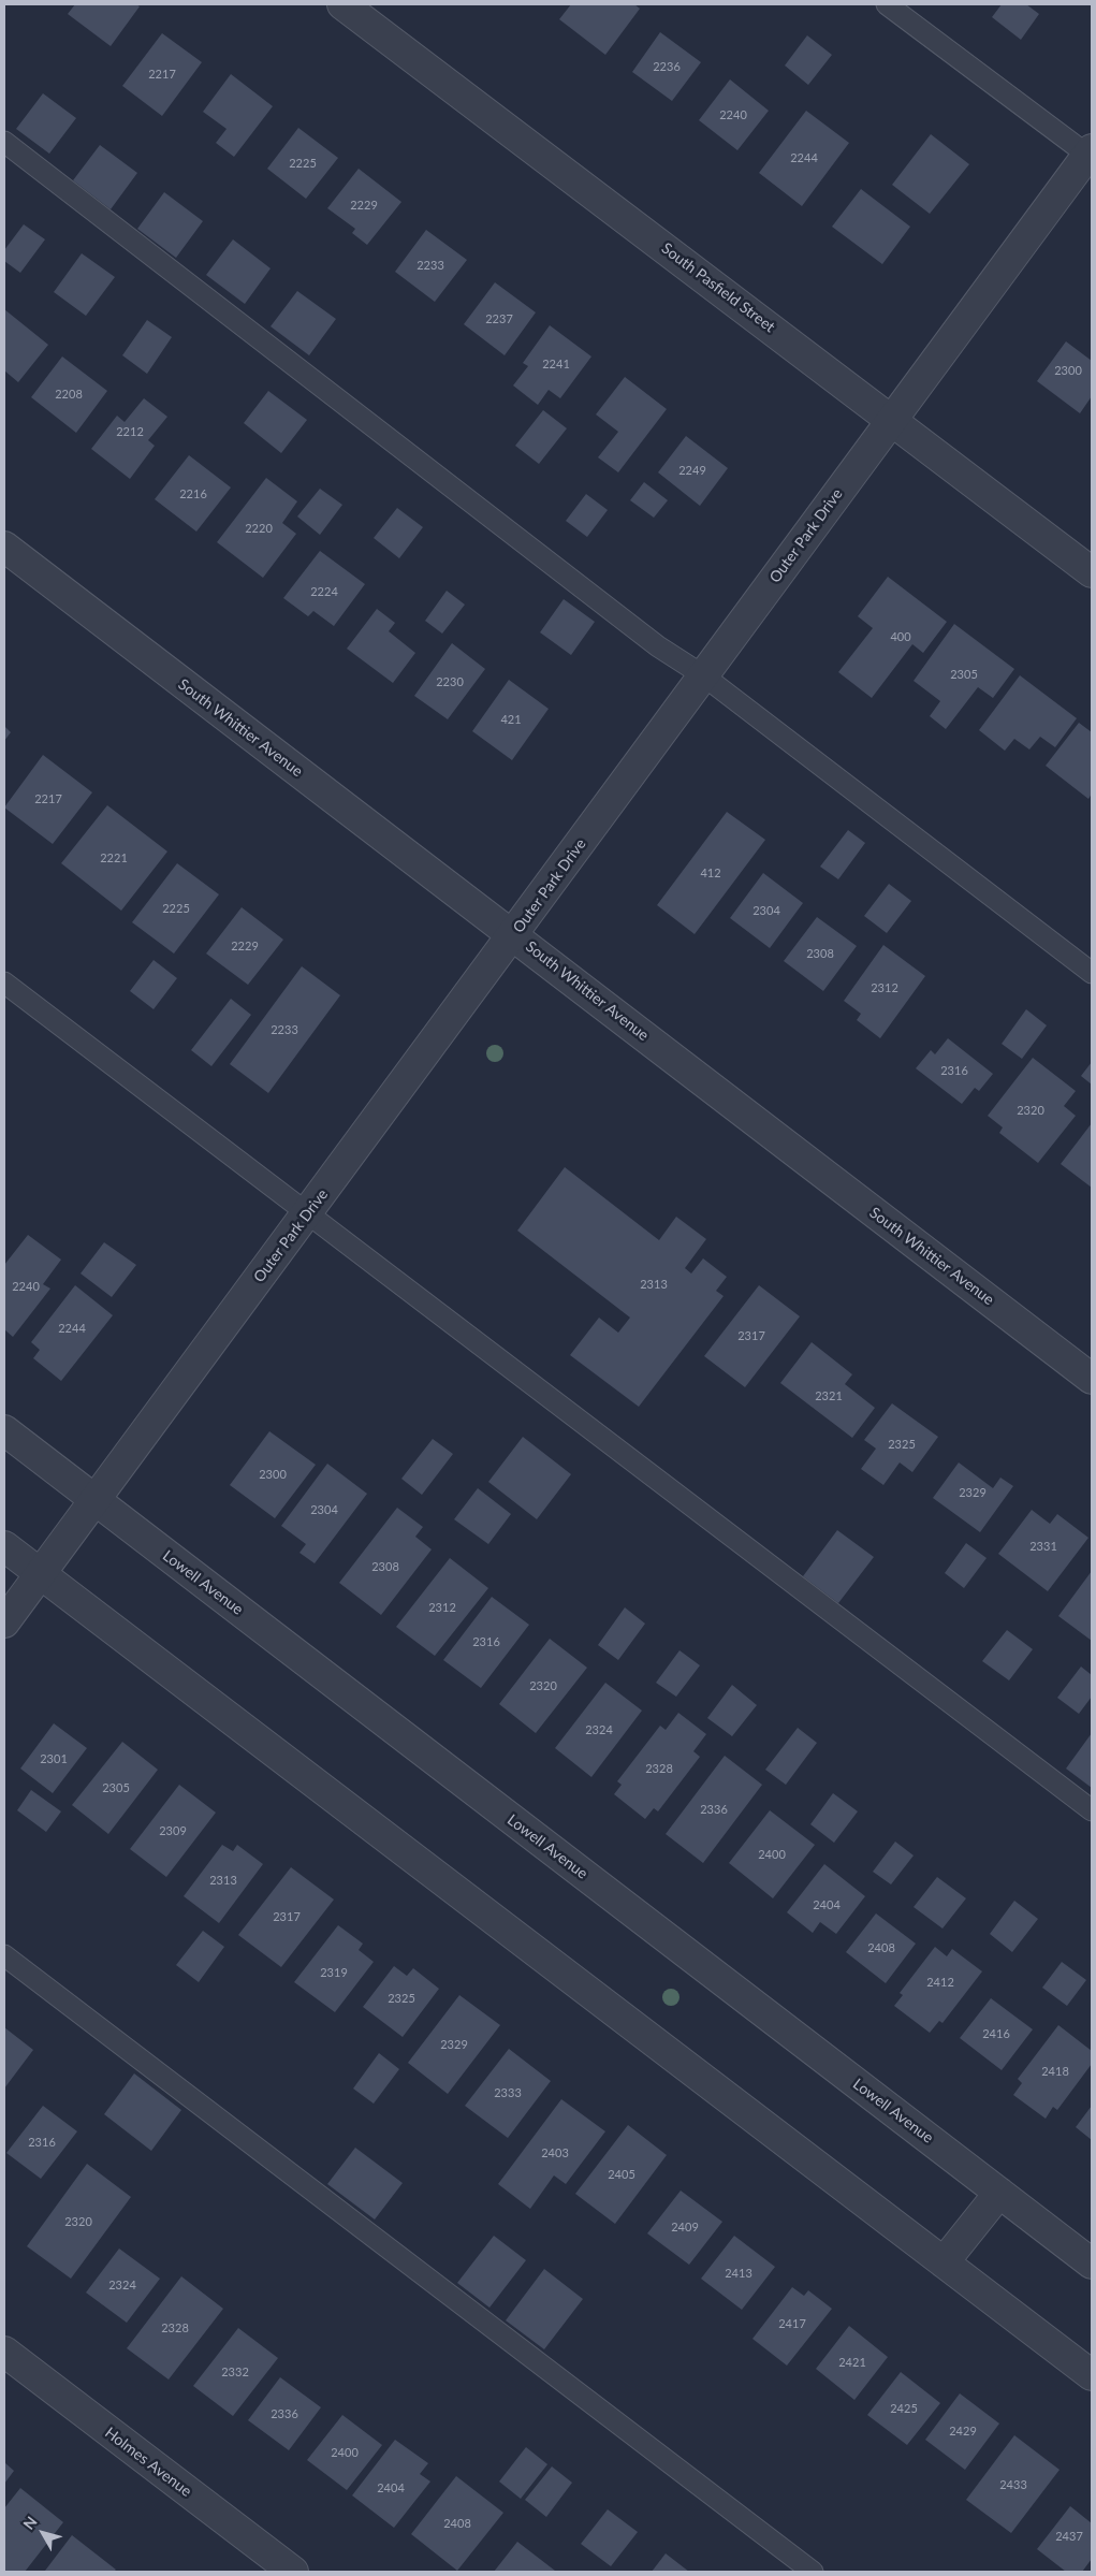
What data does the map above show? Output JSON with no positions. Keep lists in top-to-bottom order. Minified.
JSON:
{"streets":{"street":["South Pasfield Street","Outer Park Drive","South Whittier Avenue","Lowell Avenue","Holmes Avenue"]},"crossings":[["South Pasfield Street","Outer Park Drive"],["Outer Park Drive","South Whittier Avenue"],["Outer Park Drive","Lowell Avenue"]],"house_numbers":["2236","2217","2240","2244","2225","2229","2233","2237","2241","2300","2208","2212","2249","2216","2220","2224","400","2305","2230","421","2217","2221","412","2225","2304","2229","2308","2312","2233","2316","2320","2313","2240","2244","2317","2321","2325","2300","2329","2304","2331","2308","2312","2316","2320","2324","2301","2328","2305","2336","2309","2400","2313","2404","2317","2408","2319","2412","2325","2416","2329","2418","2333","2316","2403","2405","2320","2409","2413","2324","2417","2328","2421","2332","2425","2336","2429","2400","2433","2404","2408","2437"],"north":"top left"}
